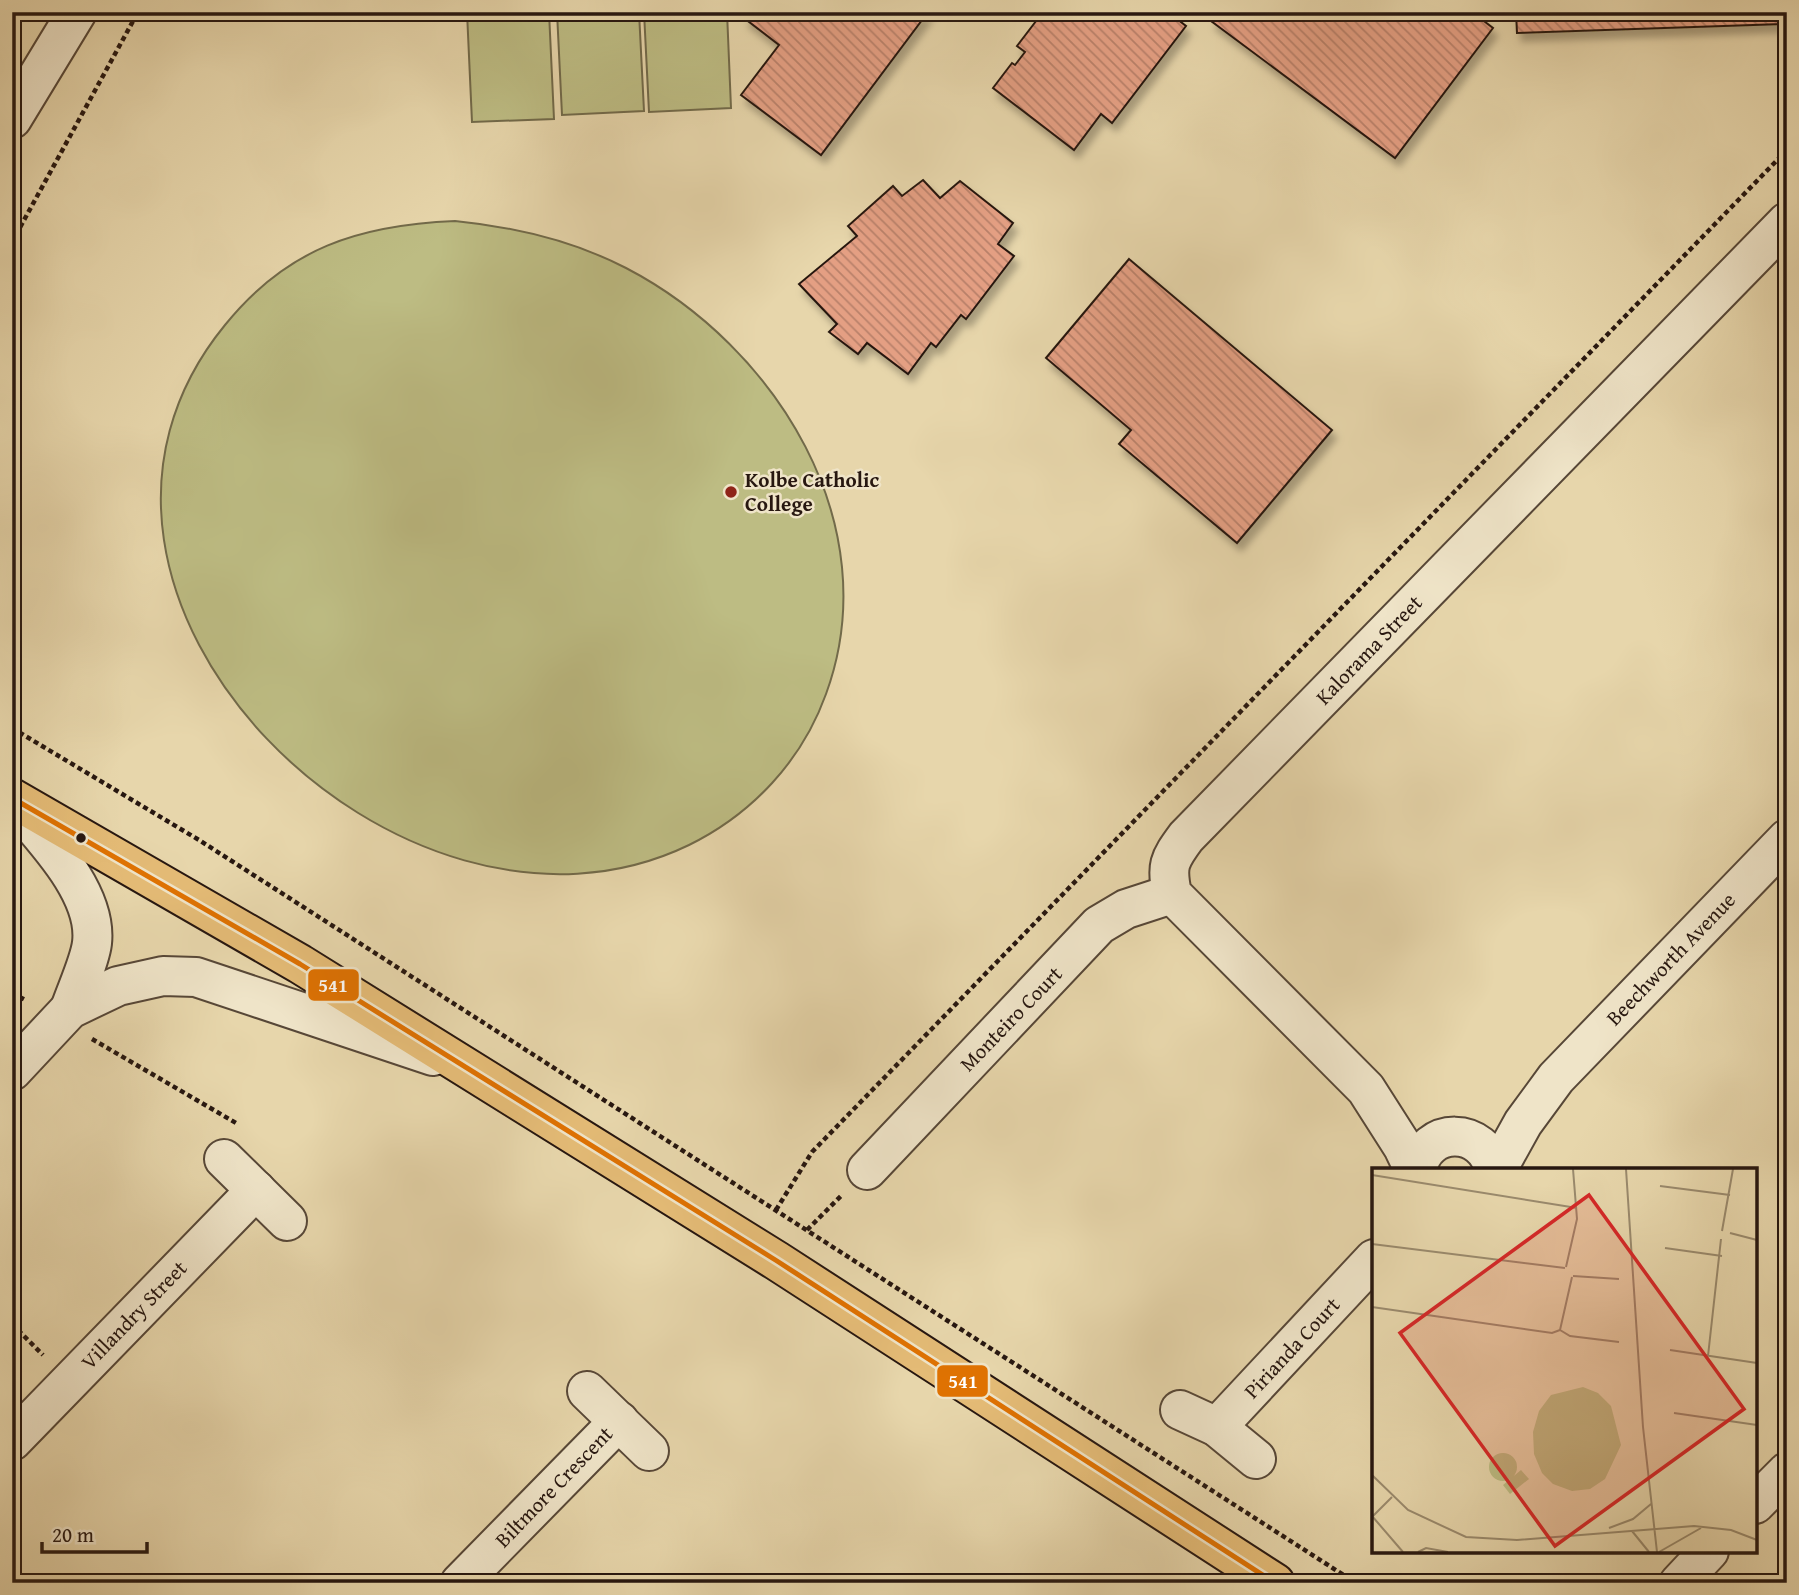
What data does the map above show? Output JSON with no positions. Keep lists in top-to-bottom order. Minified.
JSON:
{"streets":{"street":["Kalorama Street","Beechworth Avenue","Monteiro Court","Villandry Street","Pirianda Court","Biltmore Crescent"]},"crossings":[["Kalorama Street","Monteiro Court"]],"places":["Kolbe Catholic College"],"lines":["transit line 541"],"scale_bar":"20 m"}
